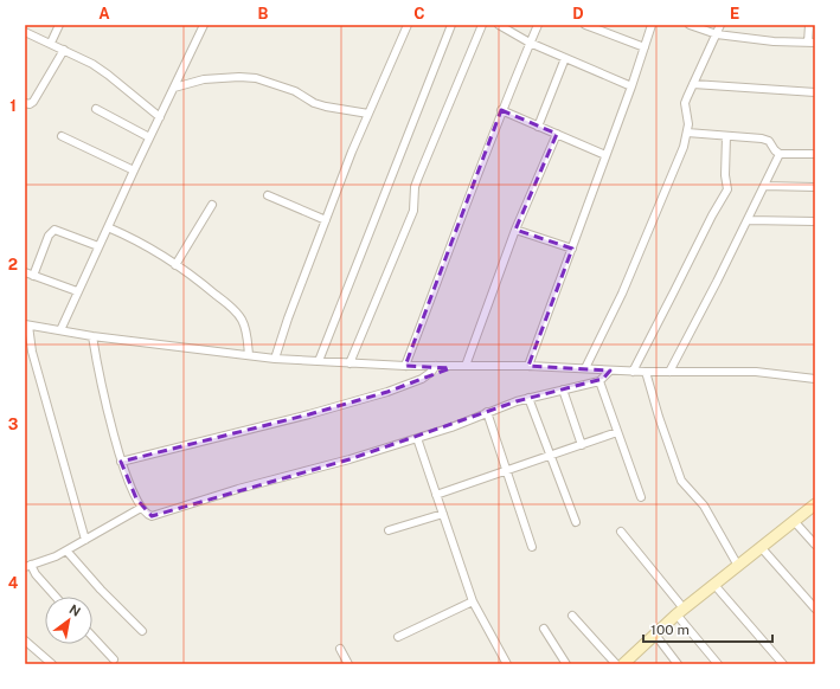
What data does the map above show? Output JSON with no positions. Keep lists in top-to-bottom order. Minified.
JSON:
{"scale_bar":"100 m","north":"top right","grid":{"columns":["A","B","C","D","E"],"rows":["1","2","3","4"]}}
